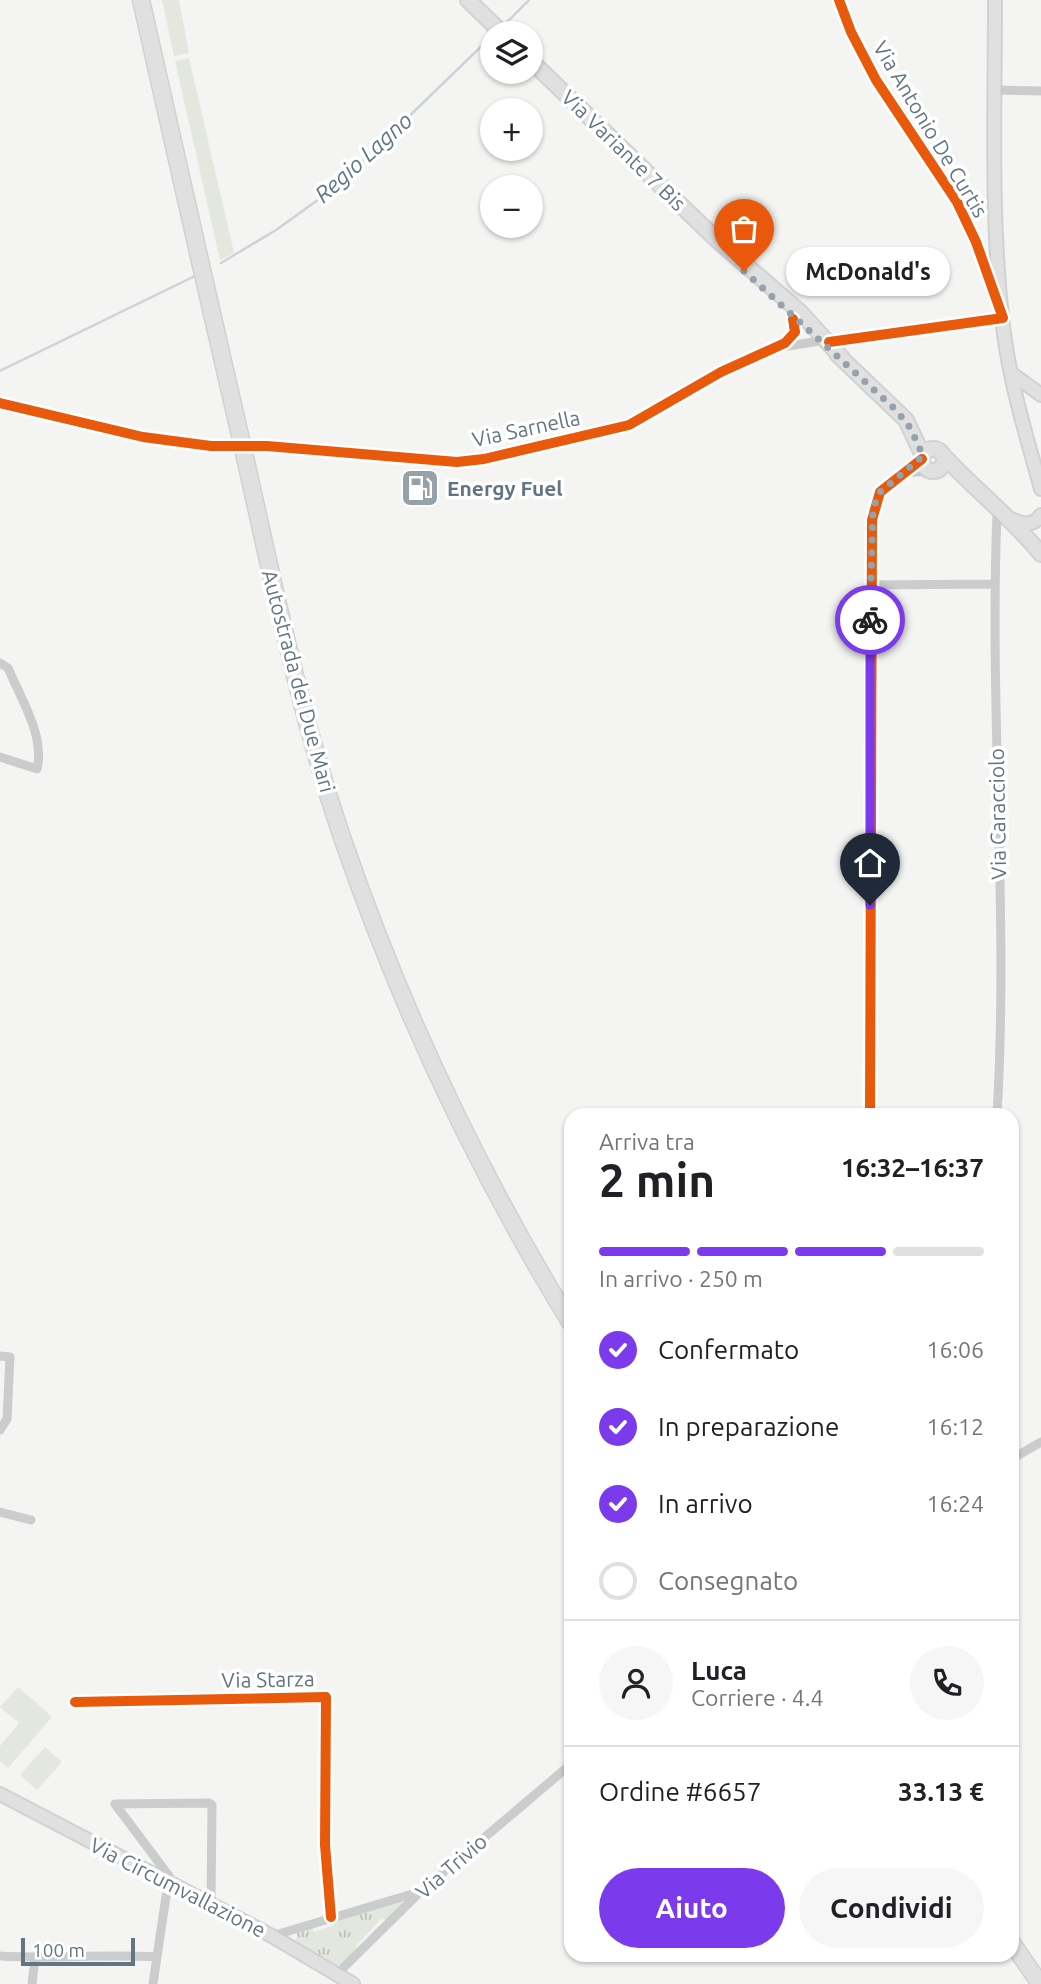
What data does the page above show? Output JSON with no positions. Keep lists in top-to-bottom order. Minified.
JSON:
{"streets":{"highway":["Autostrada dei Due Mari"],"main road":["Via Variante 7 Bis","Via Circumvallazione"],"street":["Via Antonio De Curtis","Via Sarnella","Via Caracciolo","Via Starza","Via Trivio"]},"crossings":[["Via Variante 7 Bis","Via Caracciolo"],["Via Trivio","Via Circumvallazione"]],"water":["Regio Lagno"],"places":{"other":["McDonald's"],"fuel station":["Energy Fuel"]},"scale_bar":"100 m","page":{"map_buttons":["+","−"],"bubble":"McDonald's","heading":["2 min","Arriva tra","16:32–16:37"],"panel":["Luca","Corriere · 4.4","Ordine #6657","33.13 €"],"bar":"In arrivo · 250 m","list":[["Confermato","16:06"],["In preparazione","16:12"],["In arrivo","16:24"],"Consegnato"],"buttons":["Aiuto","Condividi"],"scale":"100 m"}}
